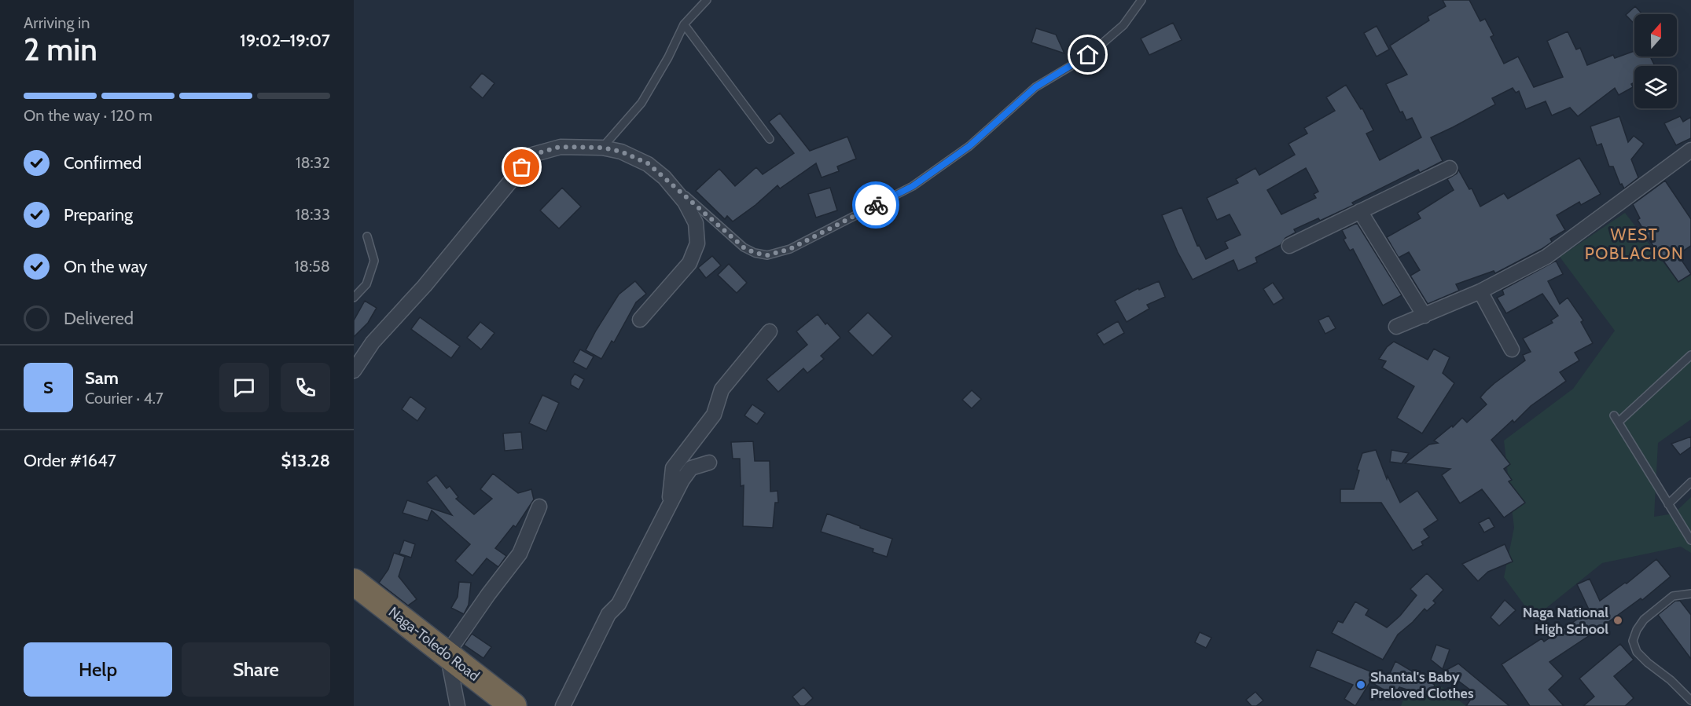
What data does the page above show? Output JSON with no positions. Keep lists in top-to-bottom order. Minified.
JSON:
{"streets":{"highway":["Naga-Toledo Road"]},"districts":["WEST POBLACION"],"places":["Naga National High School","Shantal's Baby Preloved Clothes"],"north":"top","page":{"heading":["2 min","Arriving in","19:02–19:07"],"panel":["Sam","Courier · 4.7","Order #1647","$13.28"],"bar":"On the way · 120 m","list":[["Confirmed","18:32"],["Preparing","18:33"],["On the way","18:58"],"Delivered"],"round":"S","buttons":["Help","Share"]}}
